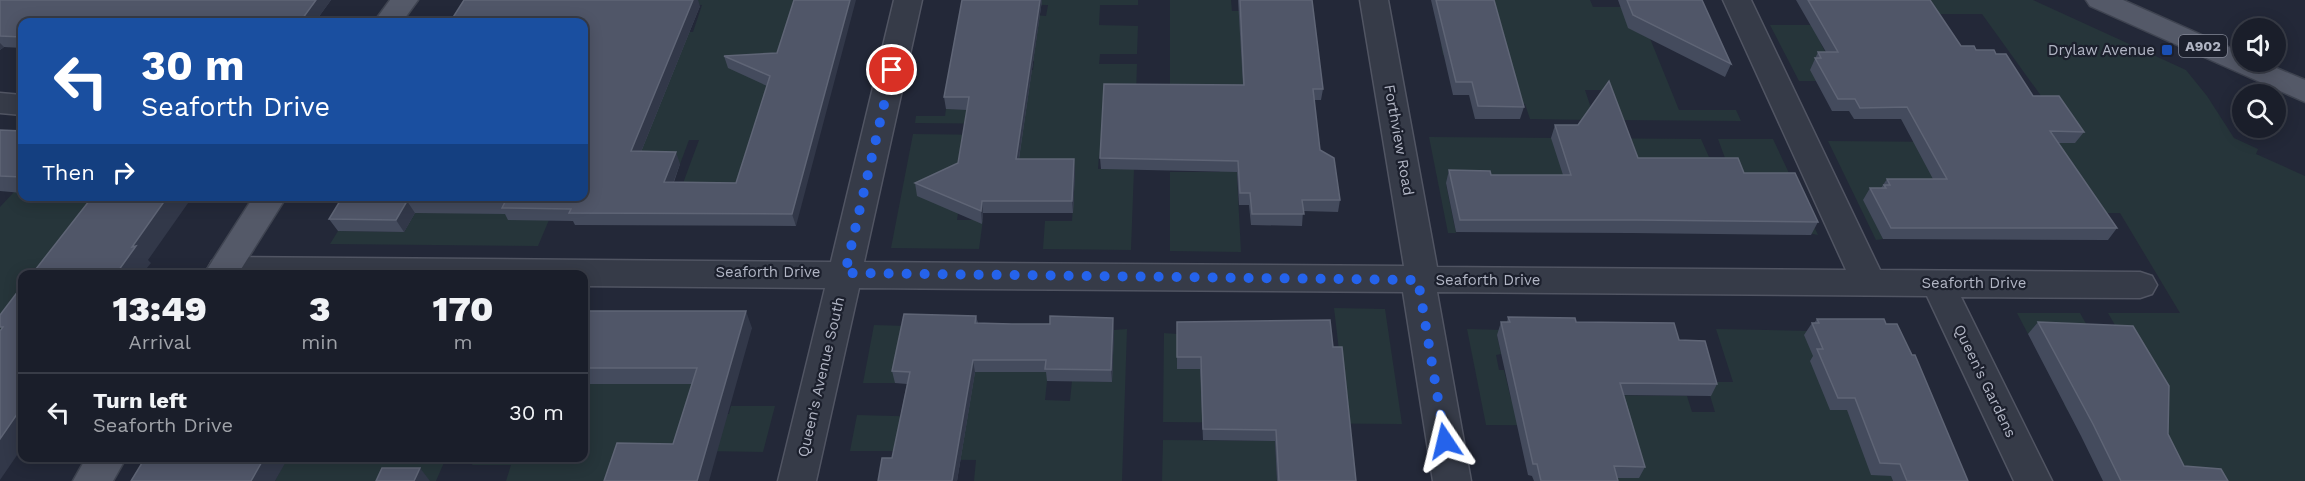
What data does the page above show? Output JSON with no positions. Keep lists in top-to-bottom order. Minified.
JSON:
{"streets":{"main road":["A902"],"street":["Forthview Road","Seaforth Drive","Queen's Avenue South","Queen's Gardens"]},"crossings":[["Forthview Road","Seaforth Drive"],["Seaforth Drive","Queen's Avenue South"],["Seaforth Drive","Queen's Gardens"]],"places":{"transit":["Drylaw Avenue"]},"page":{"turn":["30 m","Seaforth Drive"],"then":"Then","eta":["13:49","Arrival","3","min","170","m"],"list":[{"name":"Turn left","note":"Seaforth Drive","value":"30 m"}]}}
